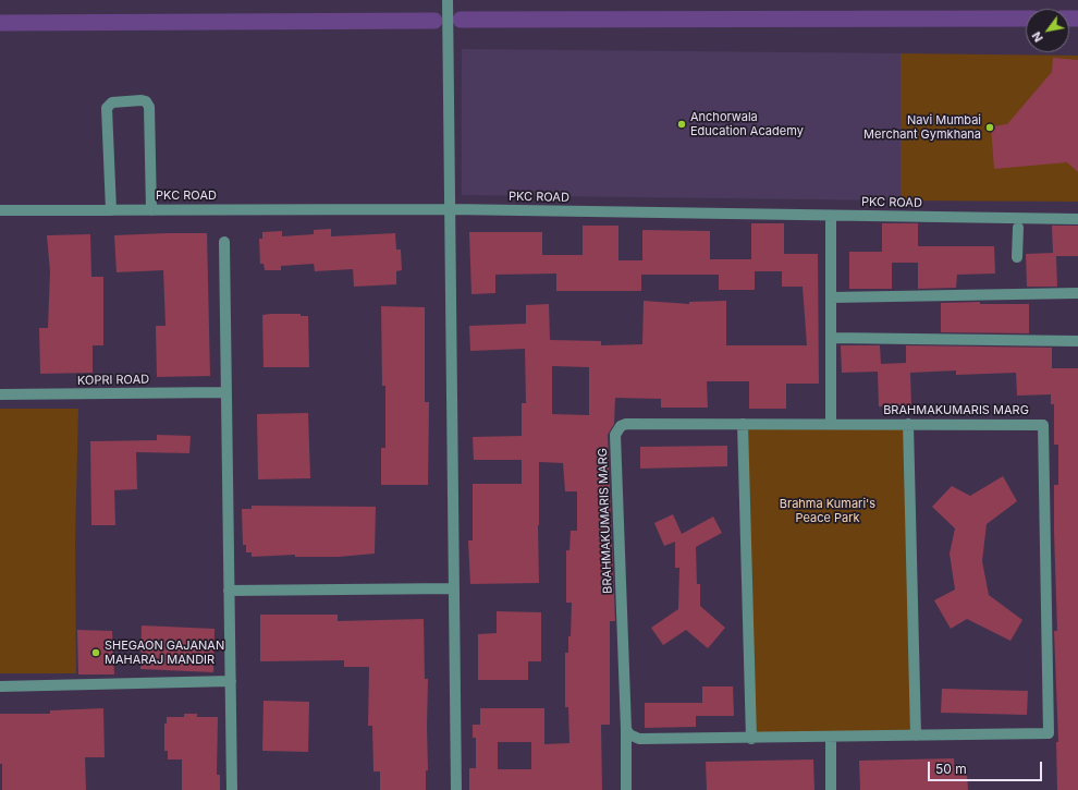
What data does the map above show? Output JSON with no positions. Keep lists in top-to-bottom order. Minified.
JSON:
{"streets":{"street":["PKC ROAD","KOPRI ROAD","BRAHMAKUMARIS MARG"]},"parks":["Brahma Kumari's Peace Park"],"places":["Anchorwala Education Academy","Navi Mumbai Merchant Gymkhana","SHEGAON GAJANAN MAHARAJ MANDIR"],"scale_bar":"50 m","north":"bottom left"}
